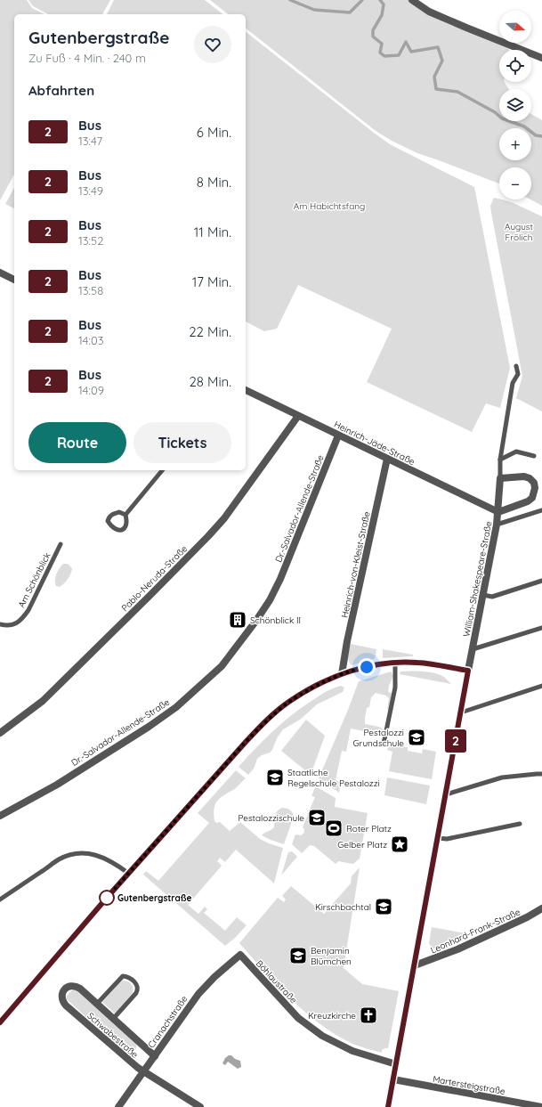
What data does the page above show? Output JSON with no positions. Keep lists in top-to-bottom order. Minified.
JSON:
{"streets":{"street":["Heinrich-Jäde-Straße","Dr.-Salvador-Allende-Straße","Heinrich-von-Kleist-Straße","Pablo-Neruda-Straße","William-Shakespeare-Straße","Leonhard-Frank-Straße","Böhlaustraße","Cranachstraße","Schwabestraße","Martersteigstraße"],"lane":["Am Schönblick"]},"crossings":[["Heinrich-Jäde-Straße","Dr.-Salvador-Allende-Straße"],["Heinrich-Jäde-Straße","Heinrich-von-Kleist-Straße"],["Heinrich-Jäde-Straße","Pablo-Neruda-Straße"],["Heinrich-Jäde-Straße","William-Shakespeare-Straße"],["William-Shakespeare-Straße","Leonhard-Frank-Straße"],["William-Shakespeare-Straße","Böhlaustraße"],["William-Shakespeare-Straße","Martersteigstraße"],["Böhlaustraße","Cranachstraße"],["Cranachstraße","Schwabestraße"]],"parks":["Am Habichtsfang","August Frölich"],"places":{"building":["Schönblick II"],"school or university":["Pestalozzi Grundschule","Staatliche Regelschule Pestalozzi","Pestalozzischule","Kirschbachtal","Benjamin Blümchen"],"sports":["Roter Platz"],"place":["Gelber Platz"],"other":["Gutenbergstraße"],"church":["Kreuzkirche"]},"lines":["bus line 2"],"north":"right","page":{"on_map":"2","map_buttons":["+","−"],"heading":[["Gutenbergstraße","Zu Fuß · 4 Min. · 240 m"],"Abfahrten"],"list":[{"mark":"2","name":"Bus","note":"13:47","value":"6 Min."},{"mark":"2","name":"Bus","note":"13:49","value":"8 Min."},{"mark":"2","name":"Bus","note":"13:52","value":"11 Min."},{"mark":"2","name":"Bus","note":"13:58","value":"17 Min."},{"mark":"2","name":"Bus","note":"14:03","value":"22 Min."},{"mark":"2","name":"Bus","note":"14:09","value":"28 Min."}],"buttons":["Route","Tickets"]}}
